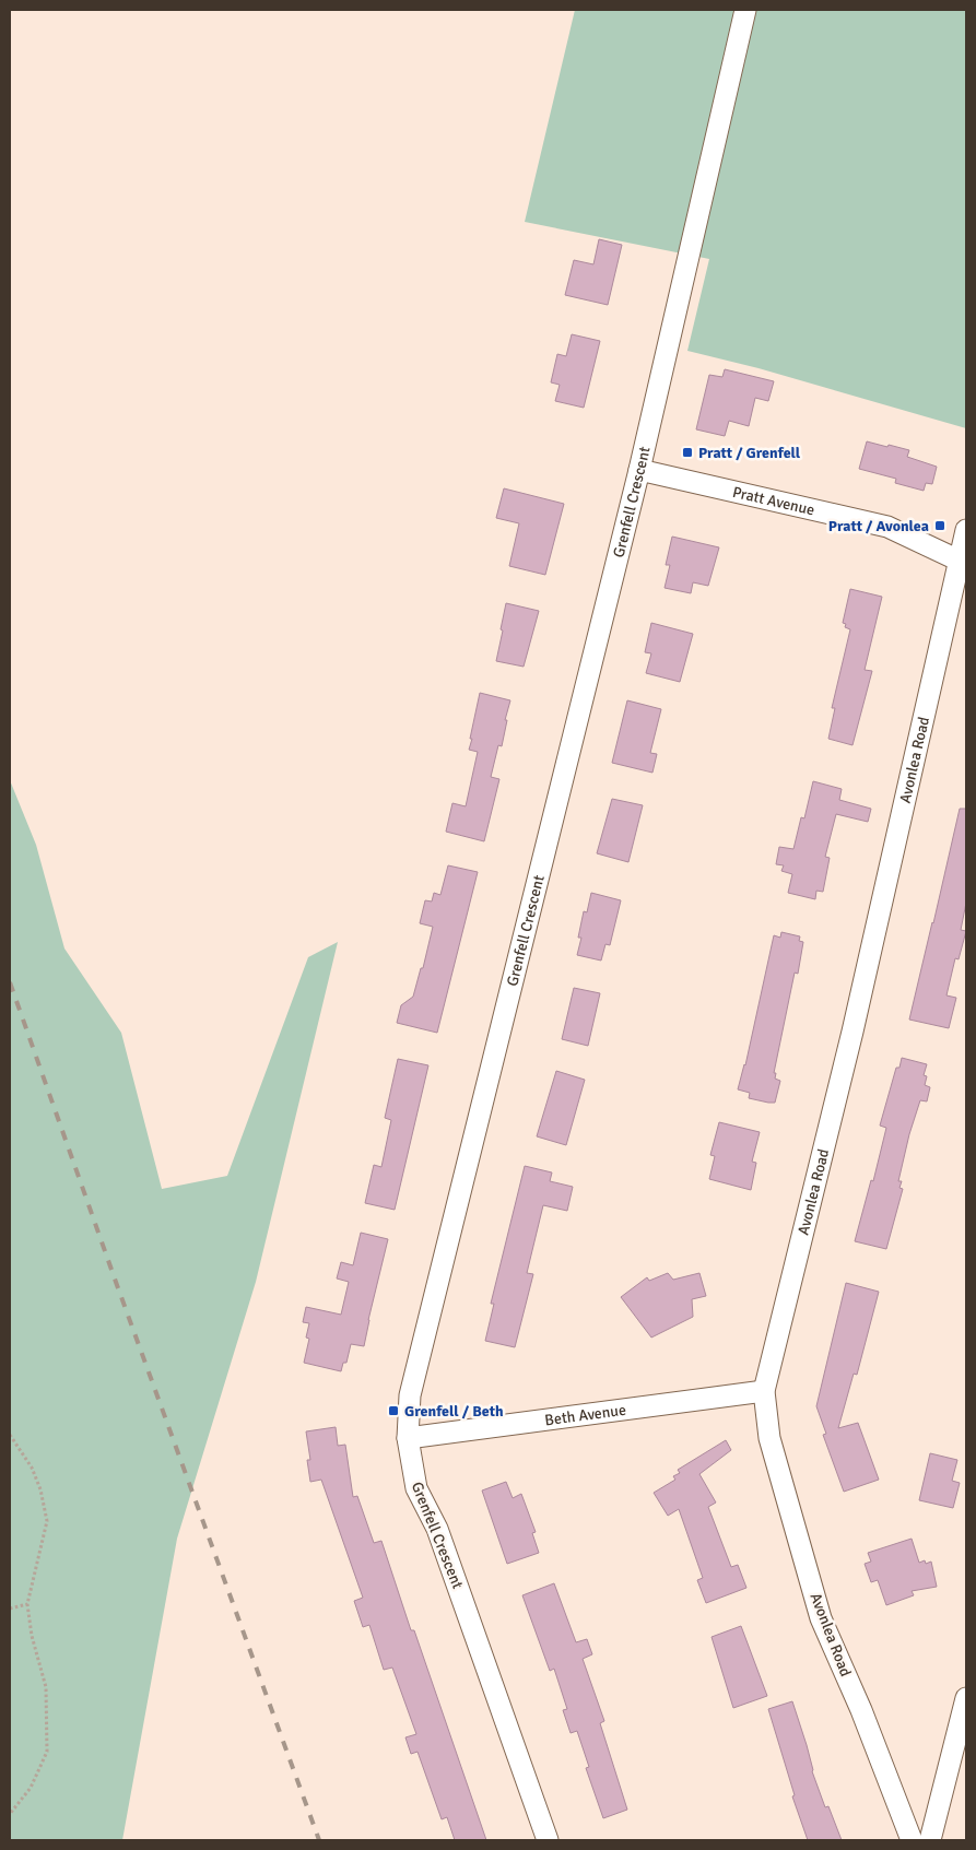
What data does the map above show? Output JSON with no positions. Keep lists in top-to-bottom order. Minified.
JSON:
{"streets":{"street":["Pratt Avenue","Grenfell Crescent","Avonlea Road","Beth Avenue"]},"crossings":[["Pratt Avenue","Grenfell Crescent"],["Pratt Avenue","Avonlea Road"],["Grenfell Crescent","Beth Avenue"],["Avonlea Road","Beth Avenue"]],"places":{"transit":["Pratt / Grenfell","Pratt / Avonlea","Grenfell / Beth"]}}
